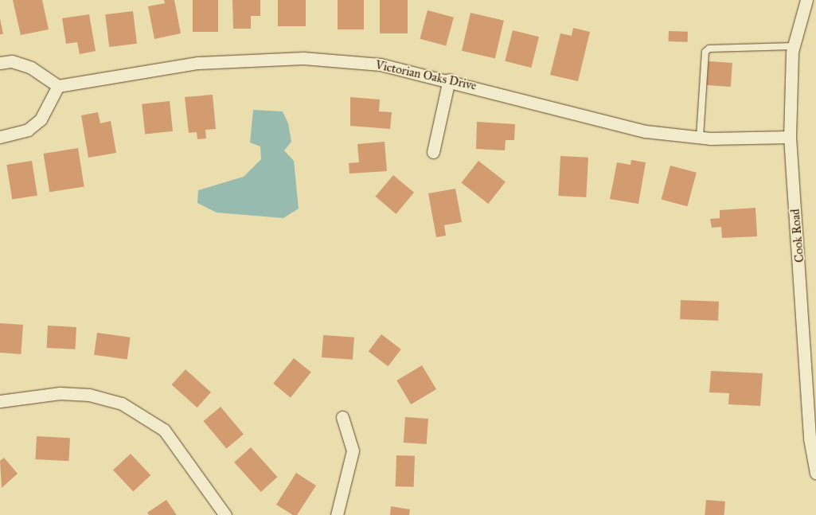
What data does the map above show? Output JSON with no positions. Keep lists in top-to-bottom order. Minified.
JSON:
{"streets":{"street":["Victorian Oaks Drive","Cook Road"]},"crossings":[["Victorian Oaks Drive","Cook Road"]]}
